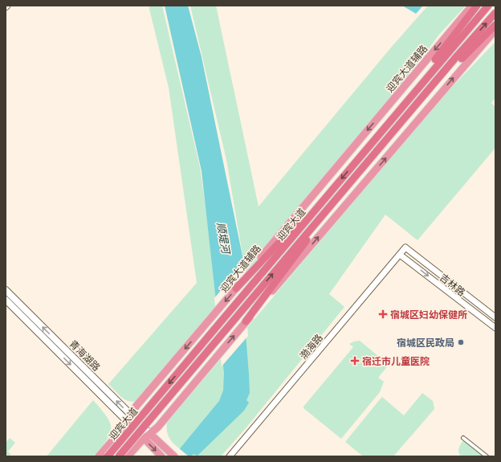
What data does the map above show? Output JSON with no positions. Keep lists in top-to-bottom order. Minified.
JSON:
{"streets":{"highway":["迎宾大道"],"main road":["迎宾大道辅路","青海湖路"],"street":["吉林路","渤海路"]},"crossings":[["迎宾大道辅路","青海湖路"],["吉林路","渤海路"]],"water":["顺堤河"],"places":{"health":["宿城区妇幼保健所","宿迁市儿童医院"],"other":["宿城区民政局"]}}
